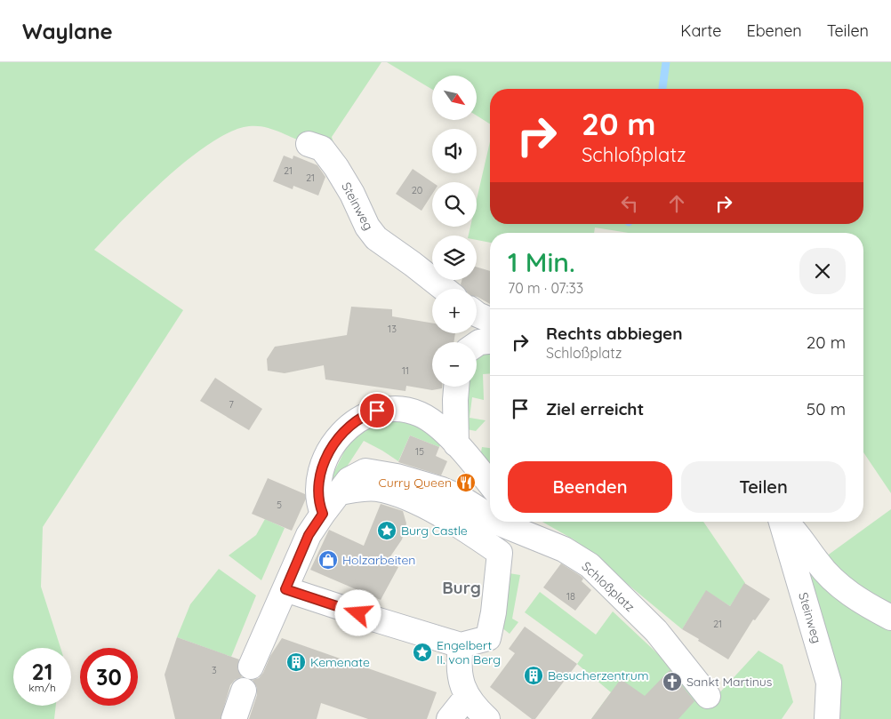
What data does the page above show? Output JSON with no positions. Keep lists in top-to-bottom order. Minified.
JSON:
{"streets":{"street":["Steinweg","Schloßplatz"]},"districts":["Burg"],"places":{"restaurant":["Curry Queen"],"place":["Burg Castle","Engelbert II. von Berg"],"shop":["Holzarbeiten"],"building":["Kemenate","Besucherzentrum"],"church":["Sankt Martinus"]},"house_numbers":["21","21","20","13","11","7","15","5","18","21","3"],"north":"bottom right","page":{"header":"Waylane","nav":["Karte","Ebenen","Teilen"],"map_buttons":["+","−"],"turn":["20 m","Schloßplatz"],"heading":["1 Min.","70 m · 07:33"],"list":[{"name":"Rechts abbiegen","note":"Schloßplatz","value":"20 m"},{"name":"Ziel erreicht","value":"50 m"}],"buttons":["Beenden","Teilen"],"speed":"21 km/h","limit":"30"}}
